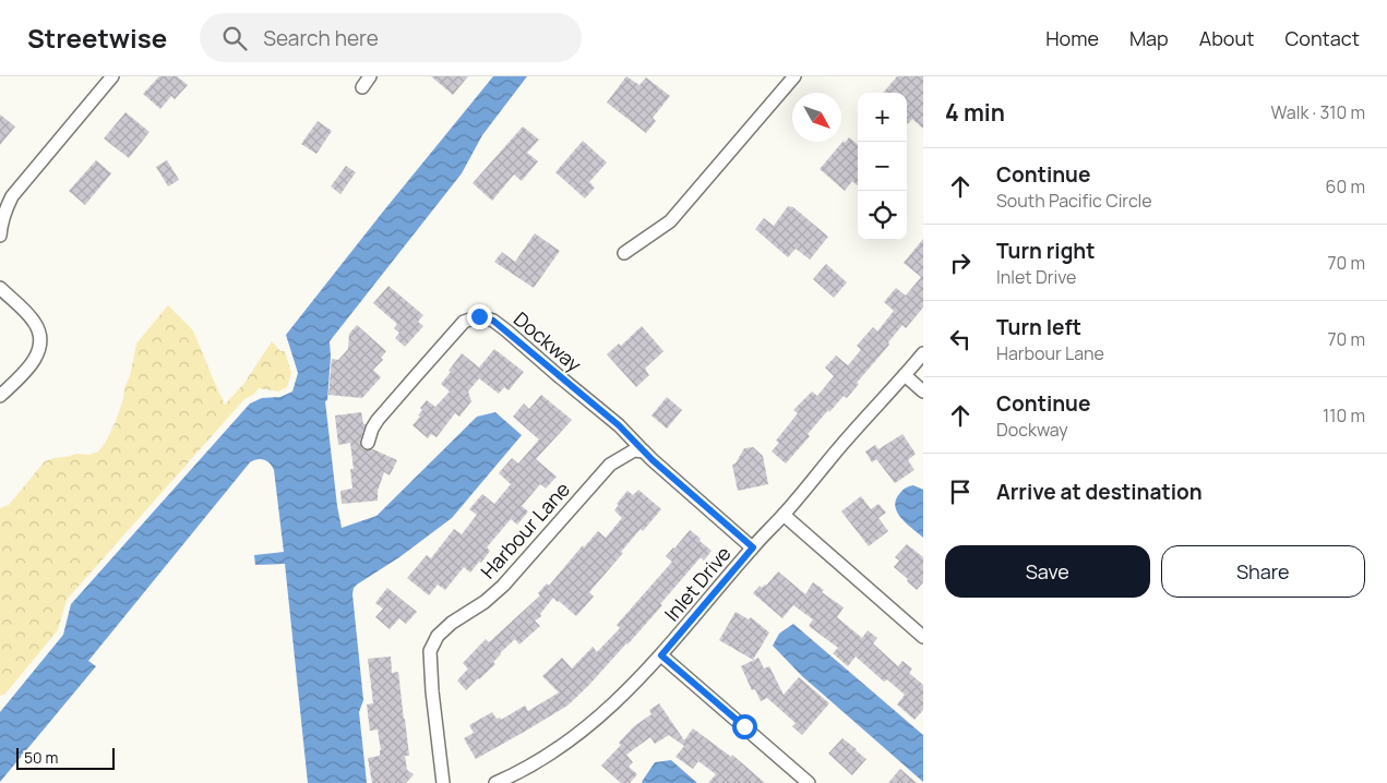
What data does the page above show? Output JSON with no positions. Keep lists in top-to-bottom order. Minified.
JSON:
{"streets":{"street":["Dockway","Harbour Lane","Inlet Drive"]},"crossings":[["Dockway","Harbour Lane"]],"scale_bar":"50 m","north":"bottom right","page":{"header":"Streetwise","search":"Search here","nav":["Home","Map","About","Contact"],"heading":["4 min","Walk · 310 m"],"map_buttons":["+","−"],"list":[["Continue","South Pacific Circle","60 m"],["Turn right","Inlet Drive","70 m"],["Turn left","Harbour Lane","70 m"],["Continue","Dockway","110 m"],"Arrive at destination"],"buttons":["Save","Share"],"scale":"50 m"}}
